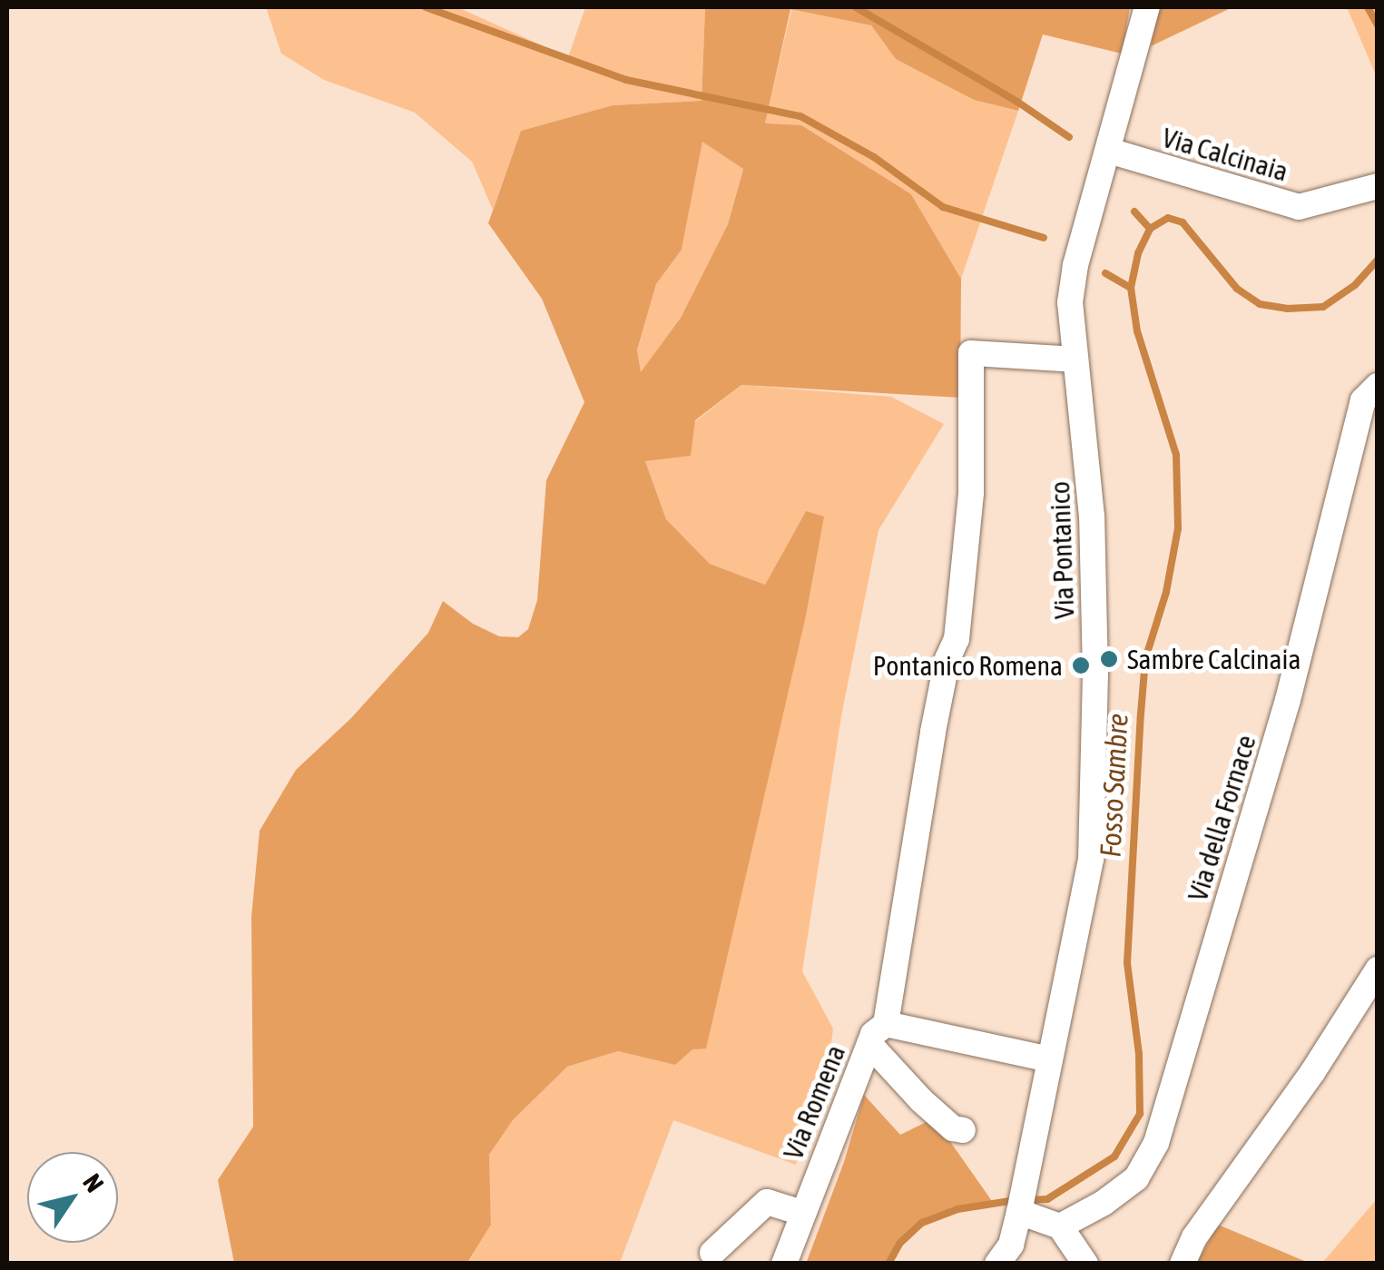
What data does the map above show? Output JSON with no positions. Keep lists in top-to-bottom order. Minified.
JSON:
{"streets":{"street":["Via Calcinaia","Via Pontanico","Via della Fornace","Via Romena"]},"crossings":[["Via Calcinaia","Via Pontanico"]],"water":["Fosso Sambre"],"places":["Sambre Calcinaia","Pontanico Romena"],"north":"top right"}
